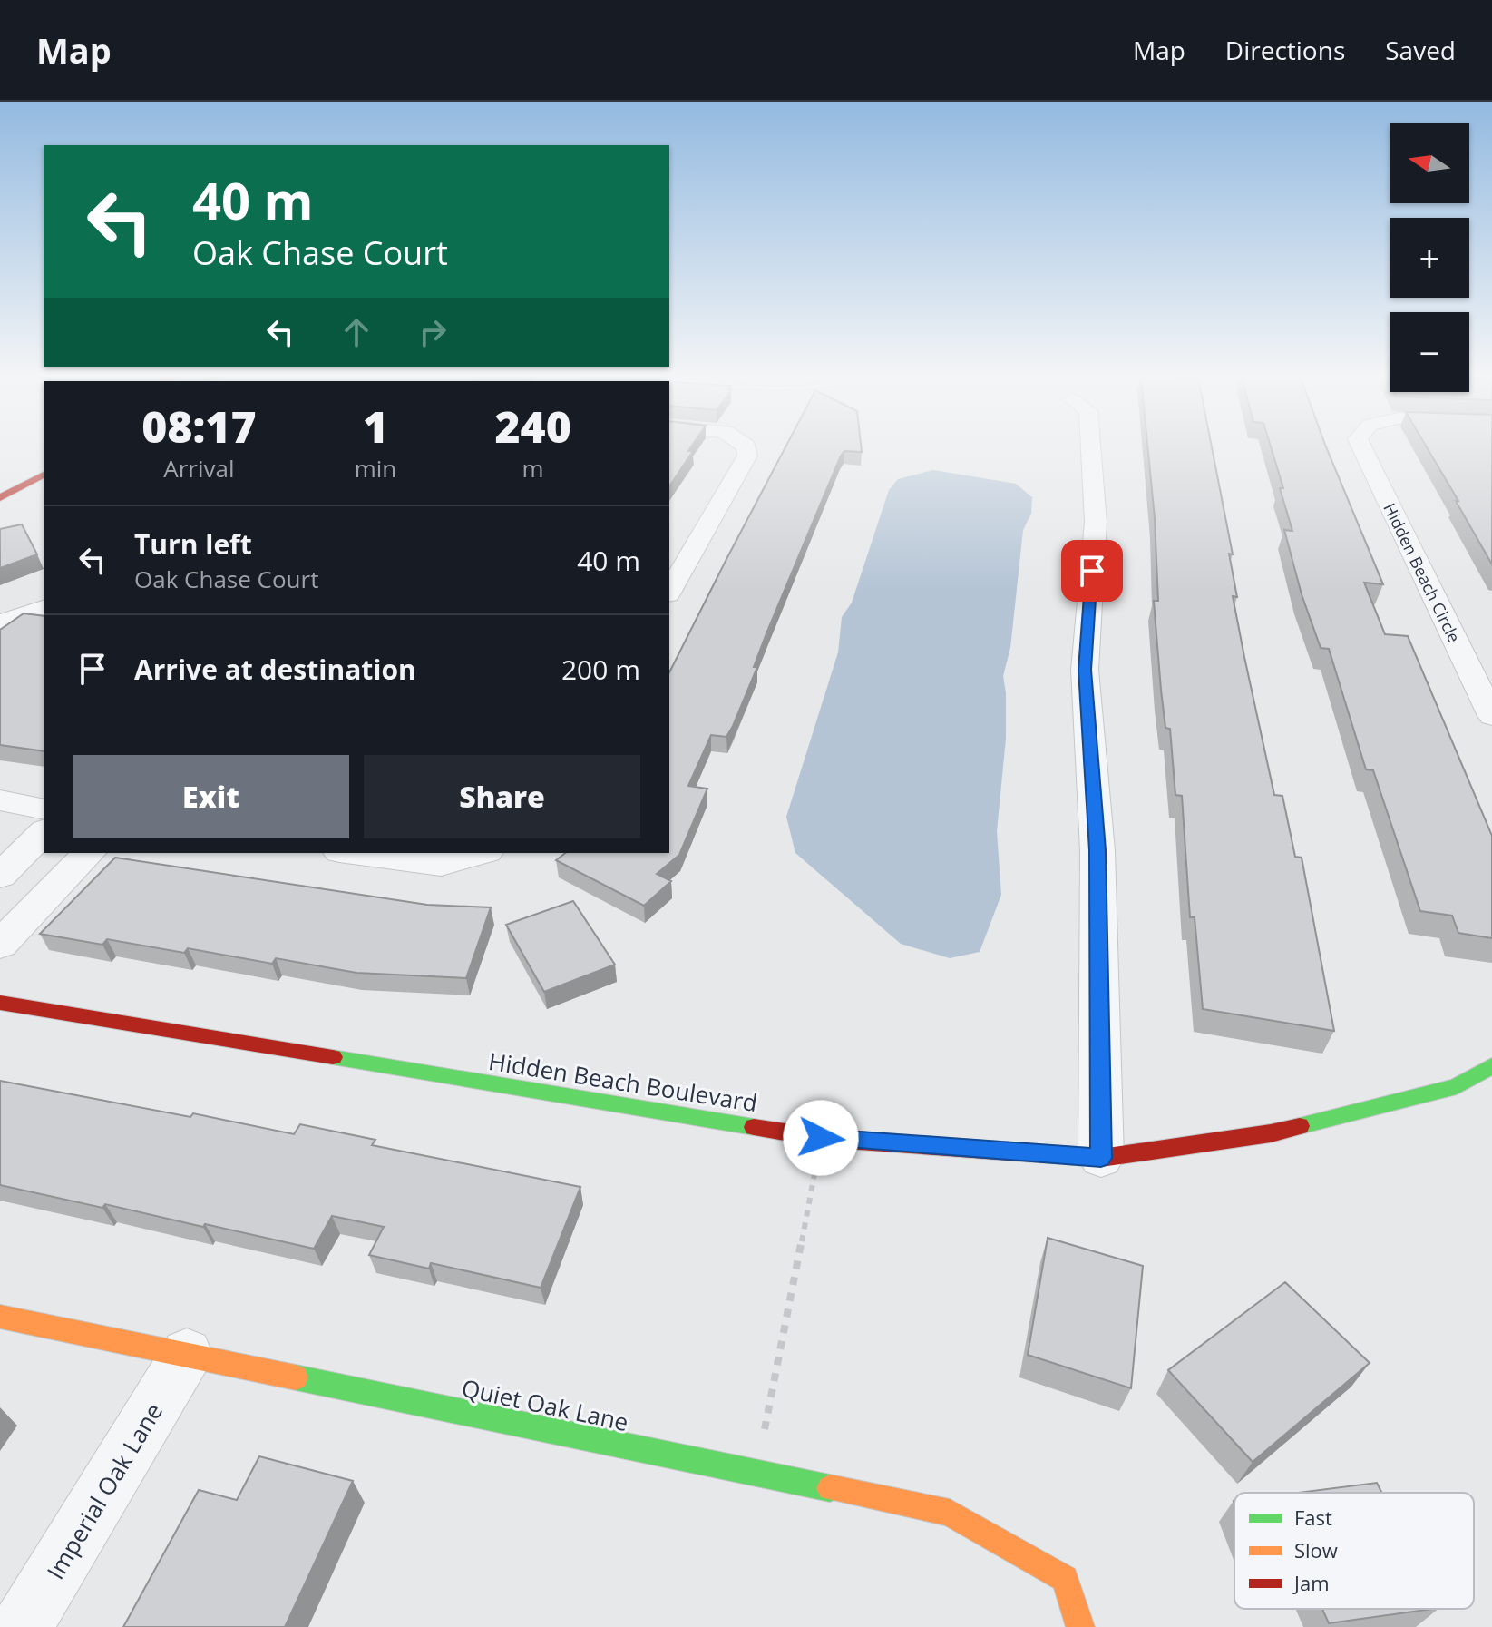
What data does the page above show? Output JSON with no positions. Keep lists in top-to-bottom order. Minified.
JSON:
{"streets":{"street":["Hidden Beach Circle","Hidden Beach Boulevard","Quiet Oak Lane","Imperial Oak Lane"]},"crossings":[["Quiet Oak Lane","Imperial Oak Lane"]],"legend":["Fast","Slow","Jam"],"north":"left","page":{"header":"Map","nav":["Map","Directions","Saved"],"map_buttons":["+","−"],"turn":["40 m","Oak Chase Court"],"eta":["08:17","Arrival","1","min","240","m"],"list":[{"name":"Turn left","note":"Oak Chase Court","value":"40 m"},{"name":"Arrive at destination","value":"200 m"}],"buttons":["Exit","Share"]}}
